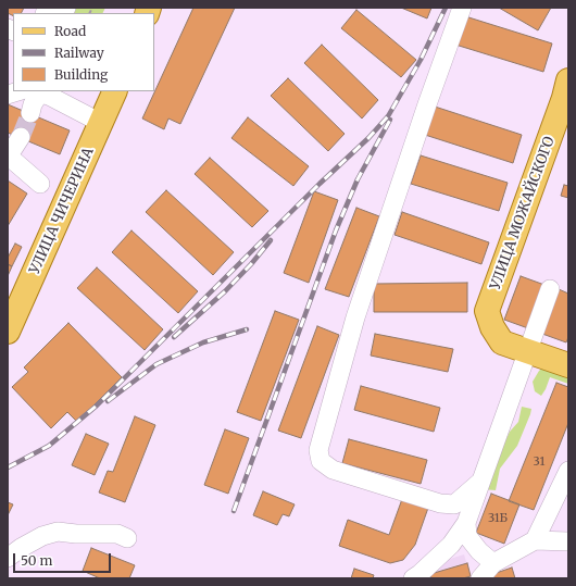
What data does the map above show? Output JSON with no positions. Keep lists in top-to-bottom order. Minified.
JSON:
{"streets":{"main road":["УЛИЦА ЧИЧЕРИНА","УЛИЦА МОЖАЙСКОГО"]},"house_numbers":["31","31Б"],"legend":["Road","Railway","Building"],"scale_bar":"50 m"}
